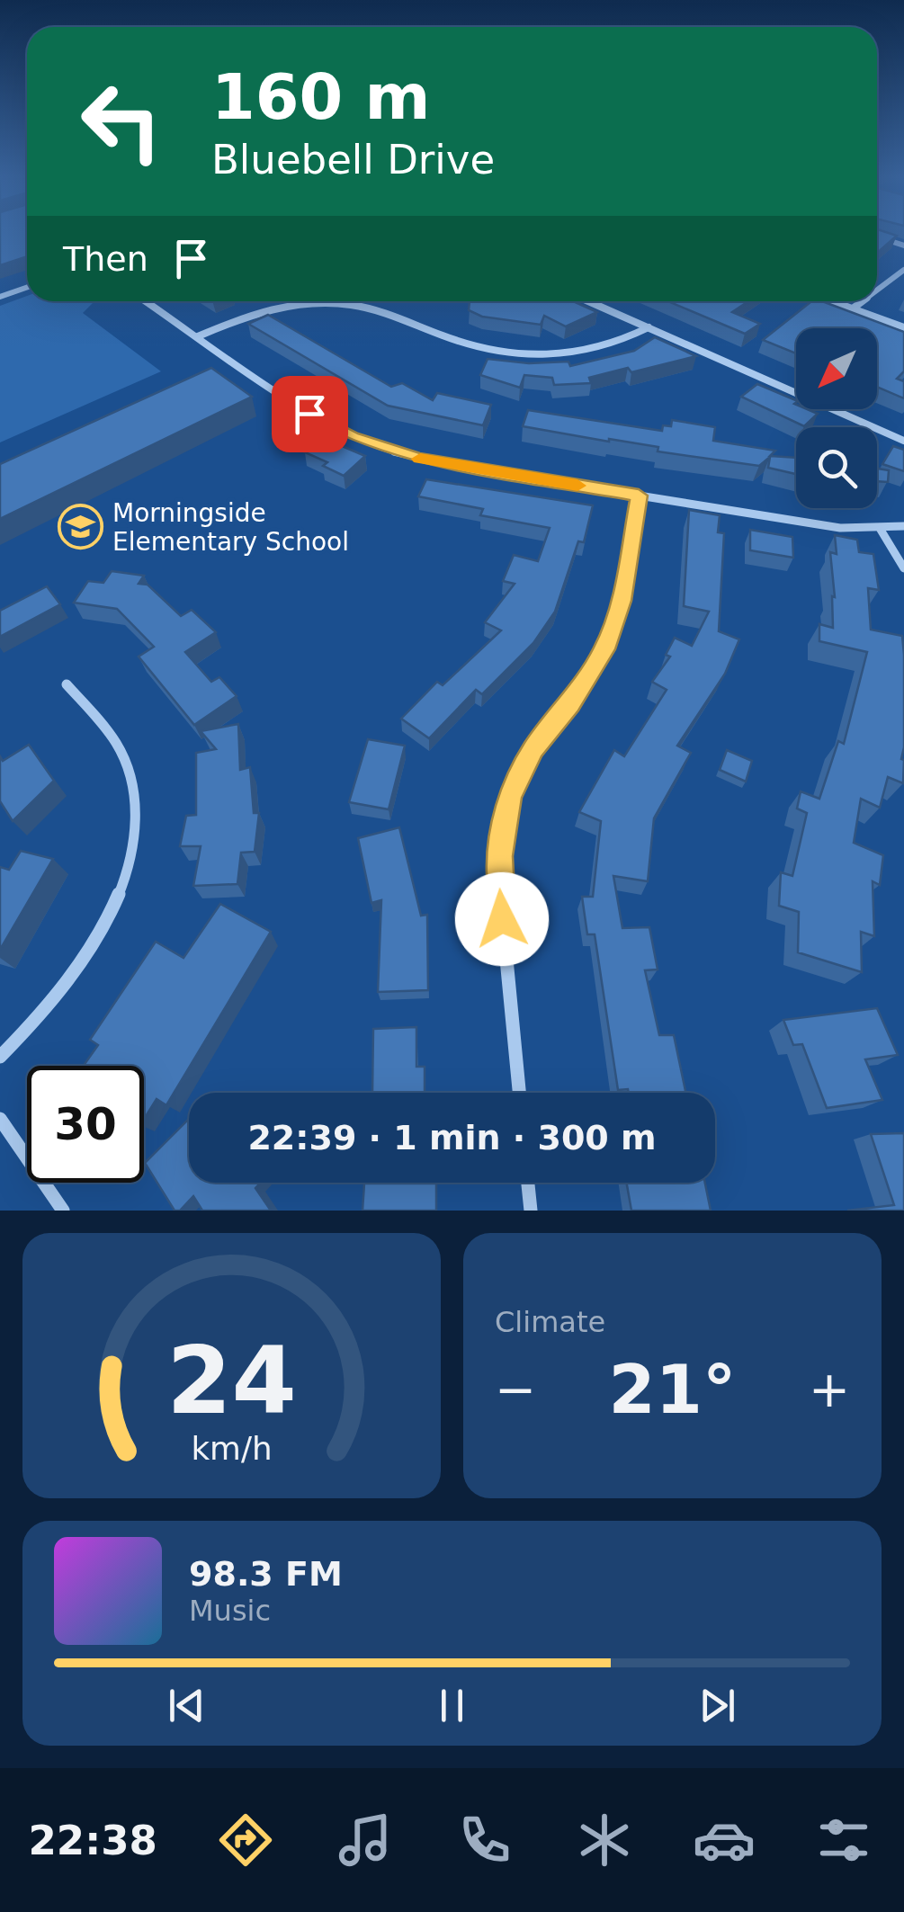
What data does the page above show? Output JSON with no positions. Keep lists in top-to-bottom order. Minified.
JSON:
{"places":{"school or university":["Morningside Elementary School"]},"north":"bottom left","page":{"turn":["160 m","Bluebell Drive"],"then":"Then","limit":"30","trip":"22:39 · 1 min · 300 m","tile":"Climate","heat":["−","21°","+"],"song":["98.3 FM","Music"],"tabs":"22:38","gauge":["24","km/h"]}}
